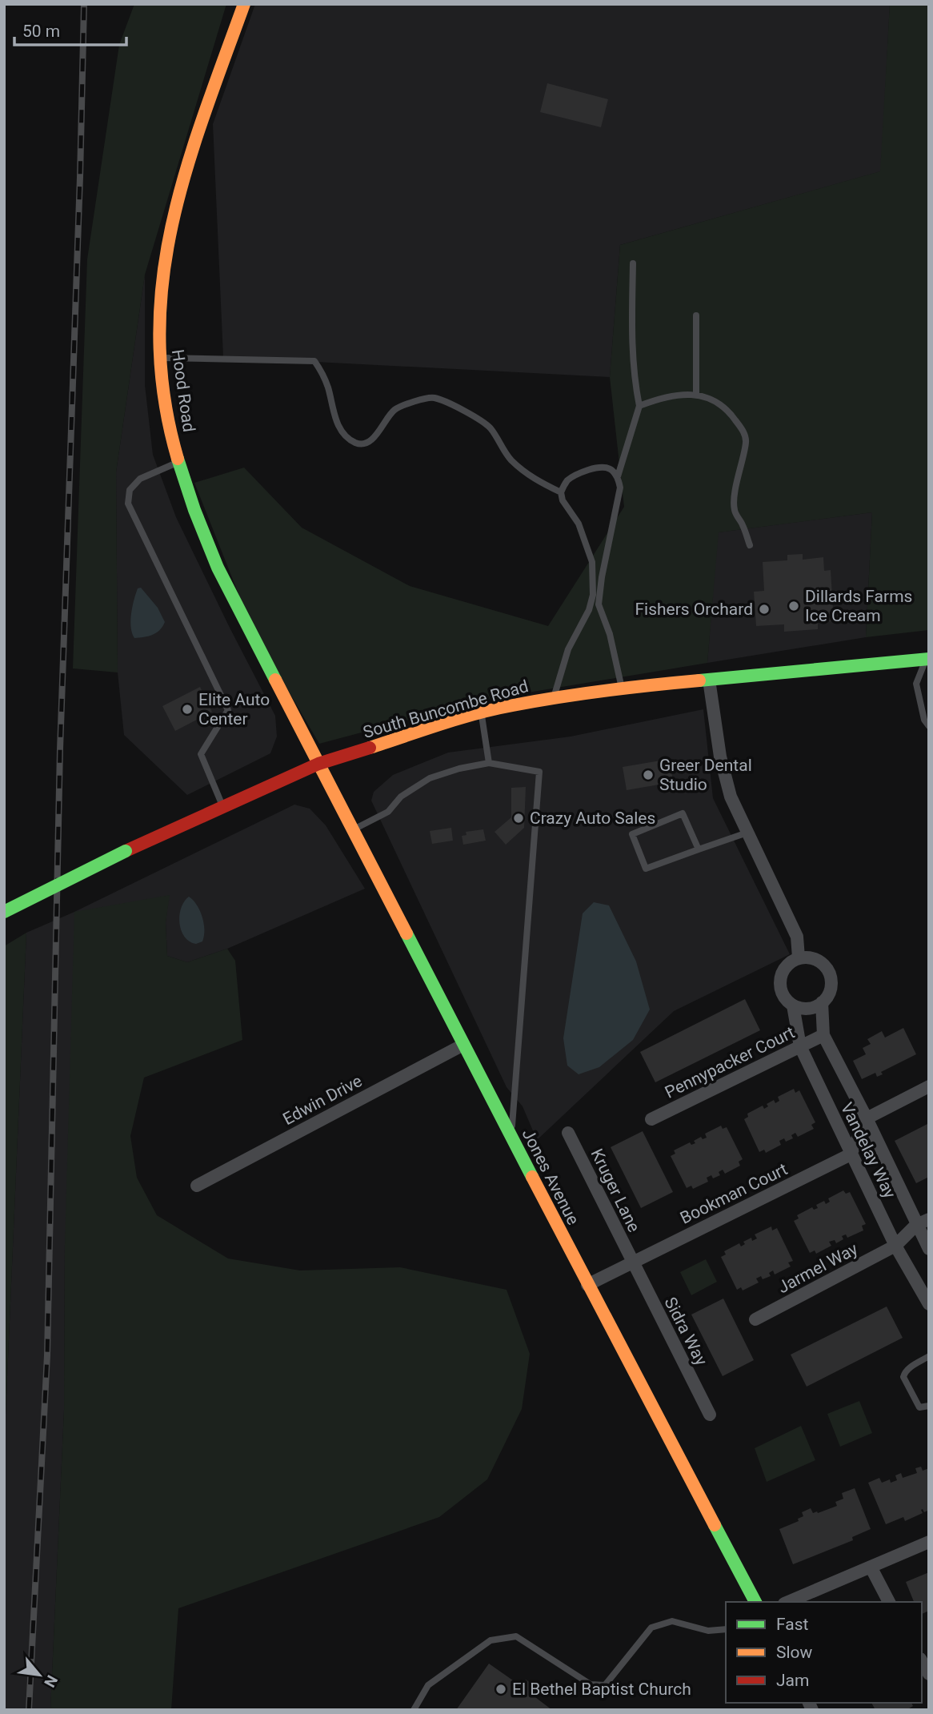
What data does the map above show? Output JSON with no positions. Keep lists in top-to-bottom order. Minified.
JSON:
{"streets":{"street":["Hood Road","South Buncombe Road","Pennypacker Court","Edwin Drive","Vandelay Way","Jones Avenue","Kruger Lane","Bookman Court","Jarmel Way","Sidra Way"]},"crossings":[["Hood Road","South Buncombe Road"],["Hood Road","Jones Avenue"],["South Buncombe Road","Jones Avenue"],["Pennypacker Court","Vandelay Way"],["Edwin Drive","Jones Avenue"],["Vandelay Way","Bookman Court"],["Vandelay Way","Jarmel Way"],["Jones Avenue","Bookman Court"],["Kruger Lane","Bookman Court"],["Kruger Lane","Sidra Way"],["Bookman Court","Sidra Way"]],"places":["Dillards Farms Ice Cream","Fishers Orchard","Elite Auto Center","Greer Dental Studio","Crazy Auto Sales","El Bethel Baptist Church"],"legend":["Fast","Slow","Jam"],"scale_bar":"50 m","north":"bottom right"}
